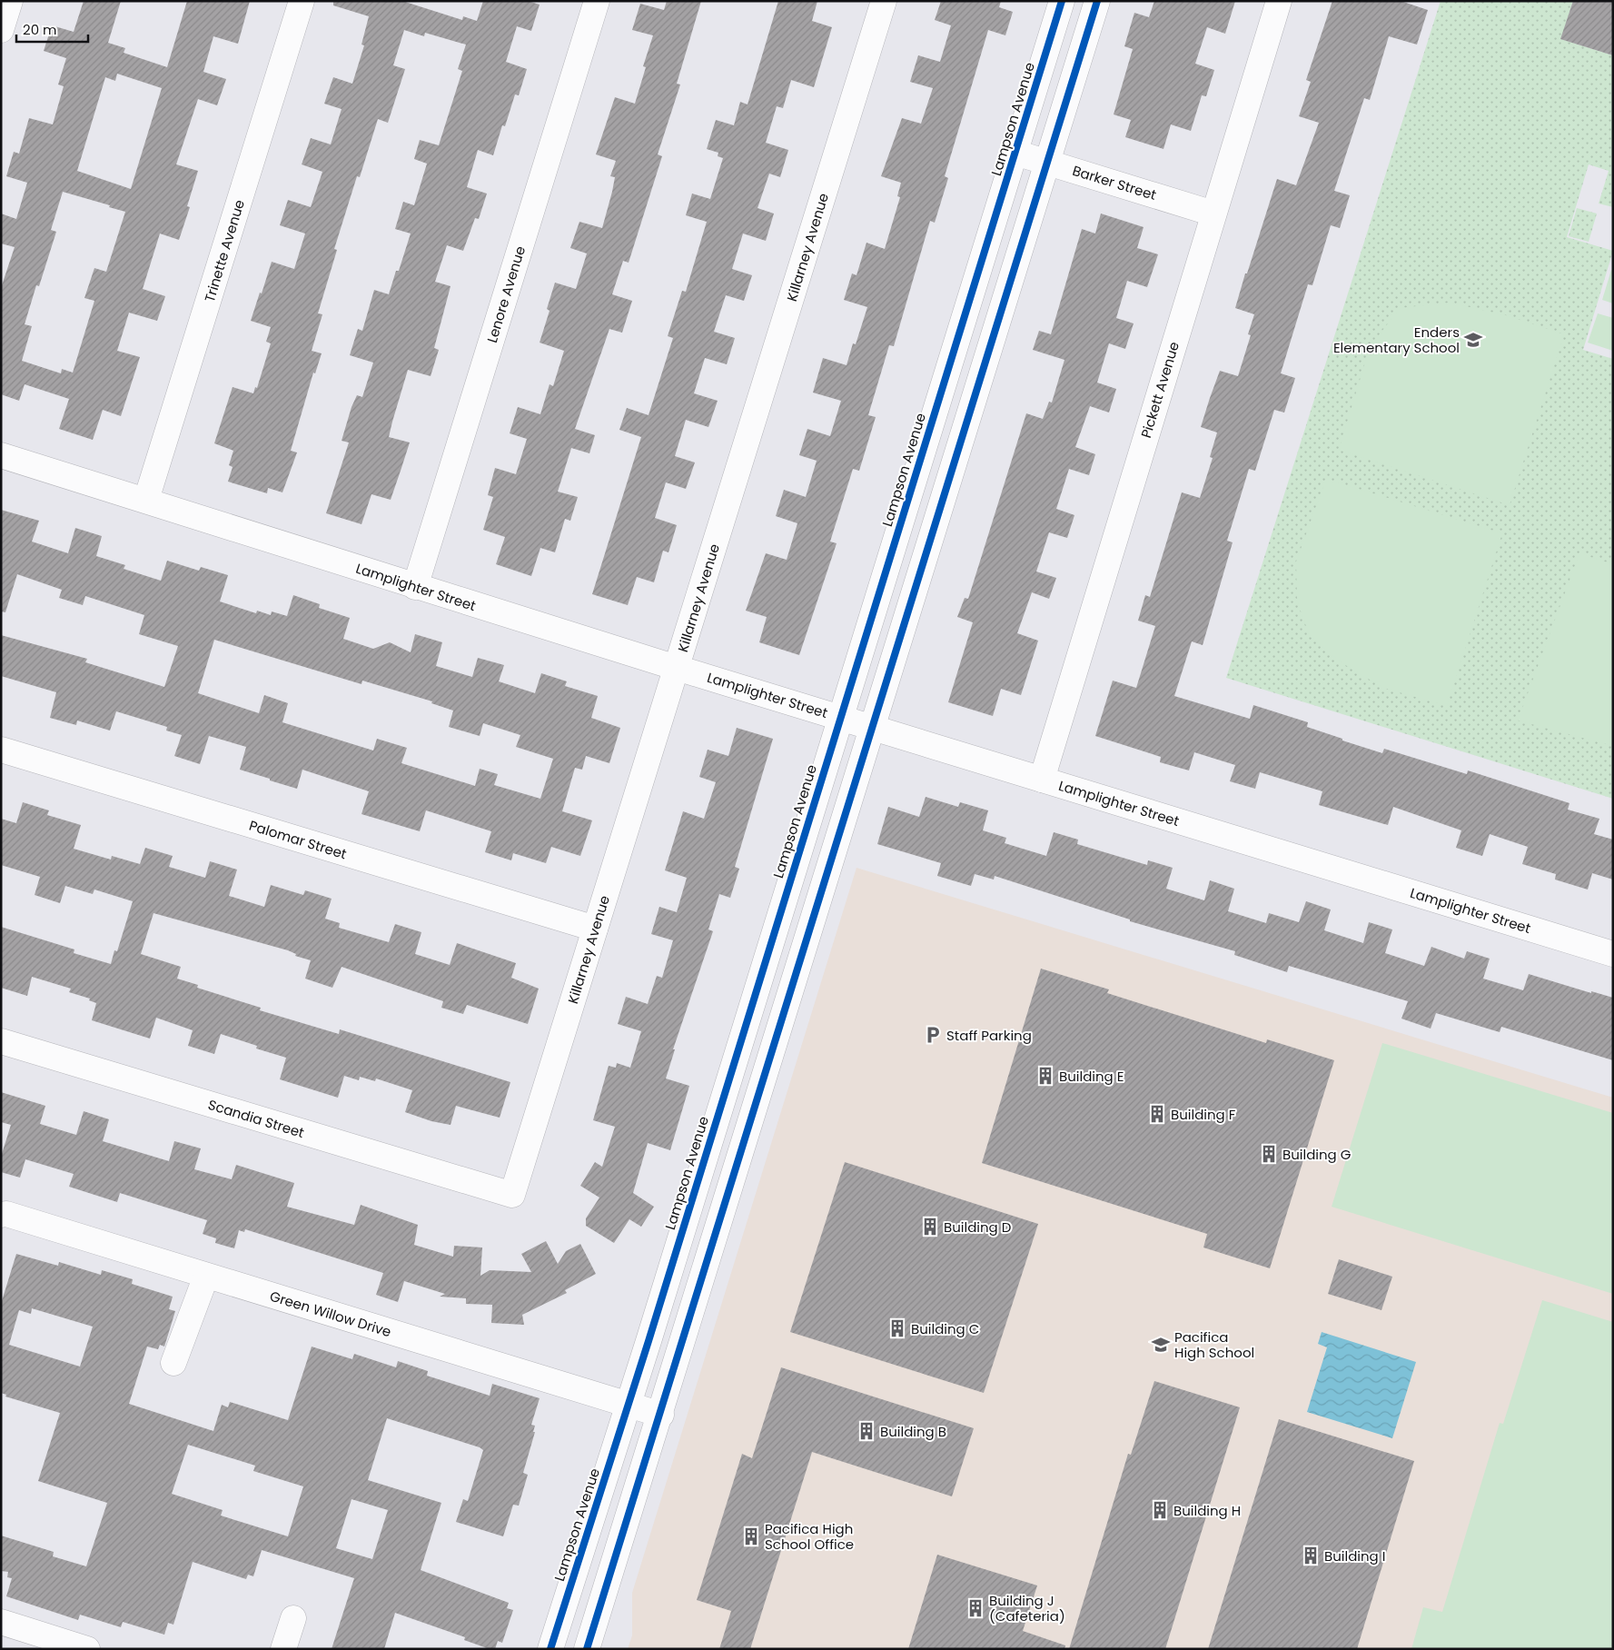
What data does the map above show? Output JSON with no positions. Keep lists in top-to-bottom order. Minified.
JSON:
{"streets":{"street":["Lampson Avenue","Barker Street","Killarney Avenue","Trinette Avenue","Lenore Avenue","Pickett Avenue","Lamplighter Street","Palomar Street","Scandia Street","Green Willow Drive"]},"crossings":[["Lampson Avenue","Barker Street"],["Lampson Avenue","Lamplighter Street"],["Lampson Avenue","Green Willow Drive"],["Barker Street","Pickett Avenue"],["Killarney Avenue","Lamplighter Street"],["Killarney Avenue","Palomar Street"],["Killarney Avenue","Scandia Street"],["Trinette Avenue","Lamplighter Street"],["Lenore Avenue","Lamplighter Street"],["Pickett Avenue","Lamplighter Street"]],"places":{"school or university":["Enders Elementary School","Pacifica High School"],"parking":["Staff Parking"],"building":["Building E","Building F","Building G","Building D","Building C","Building B","Building H","Pacifica High School Office","Building I","Building J (Cafeteria)"]},"scale_bar":"20 m"}
